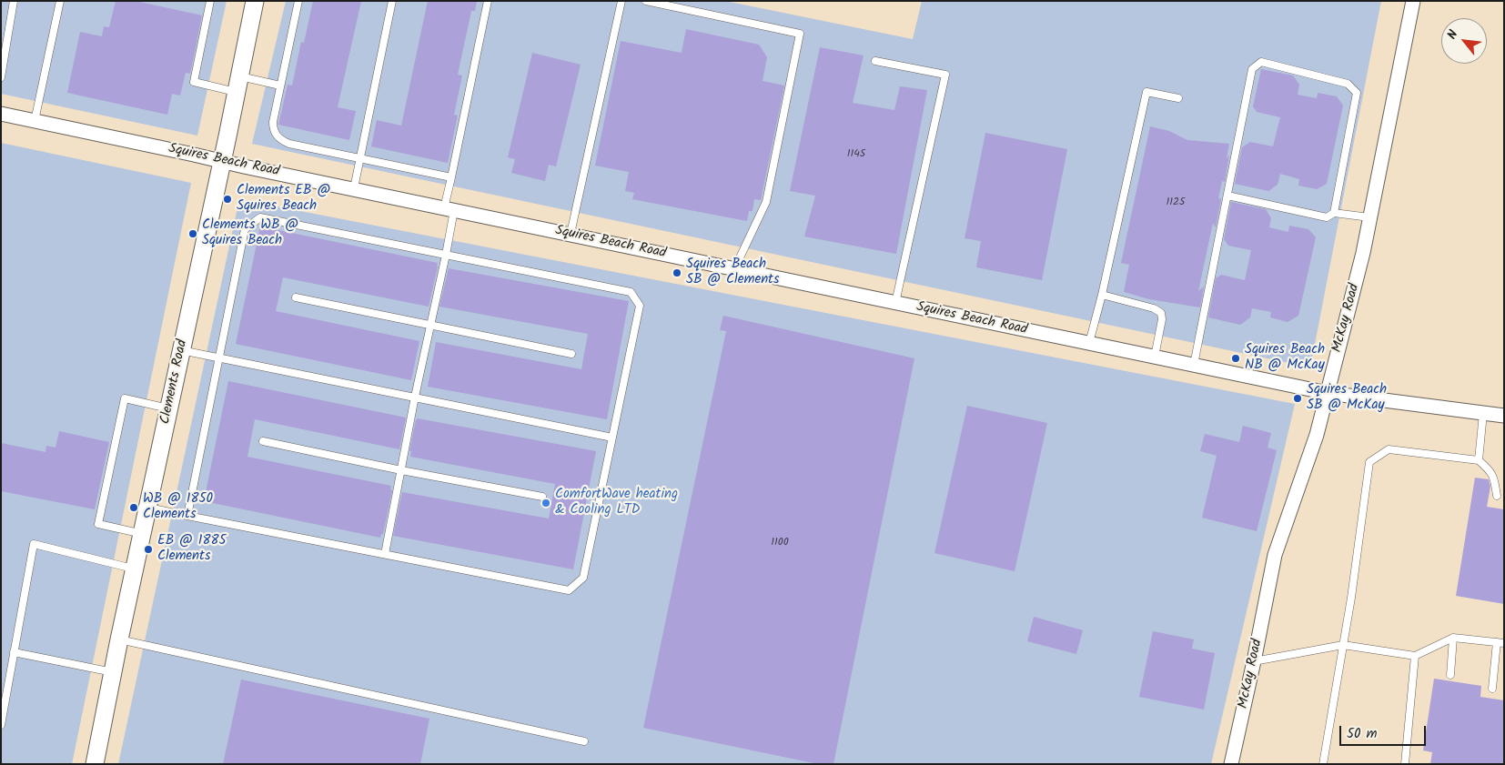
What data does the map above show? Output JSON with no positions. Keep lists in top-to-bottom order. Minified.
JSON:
{"streets":{"street":["Squires Beach Road","McKay Road","Clements Road"]},"crossings":[["Squires Beach Road","McKay Road"],["Squires Beach Road","Clements Road"]],"places":["Clements EB @ Squires Beach","Clements WB @ Squires Beach","Squires Beach SB @ Clements","Squires Beach NB @ McKay","Squires Beach SB @ McKay","ComfortWave heating & Cooling LTD","WB @ 1850 Clements","EB @ 1885 Clements"],"house_numbers":["1145","1125","1100"],"scale_bar":"50 m","north":"top left"}
